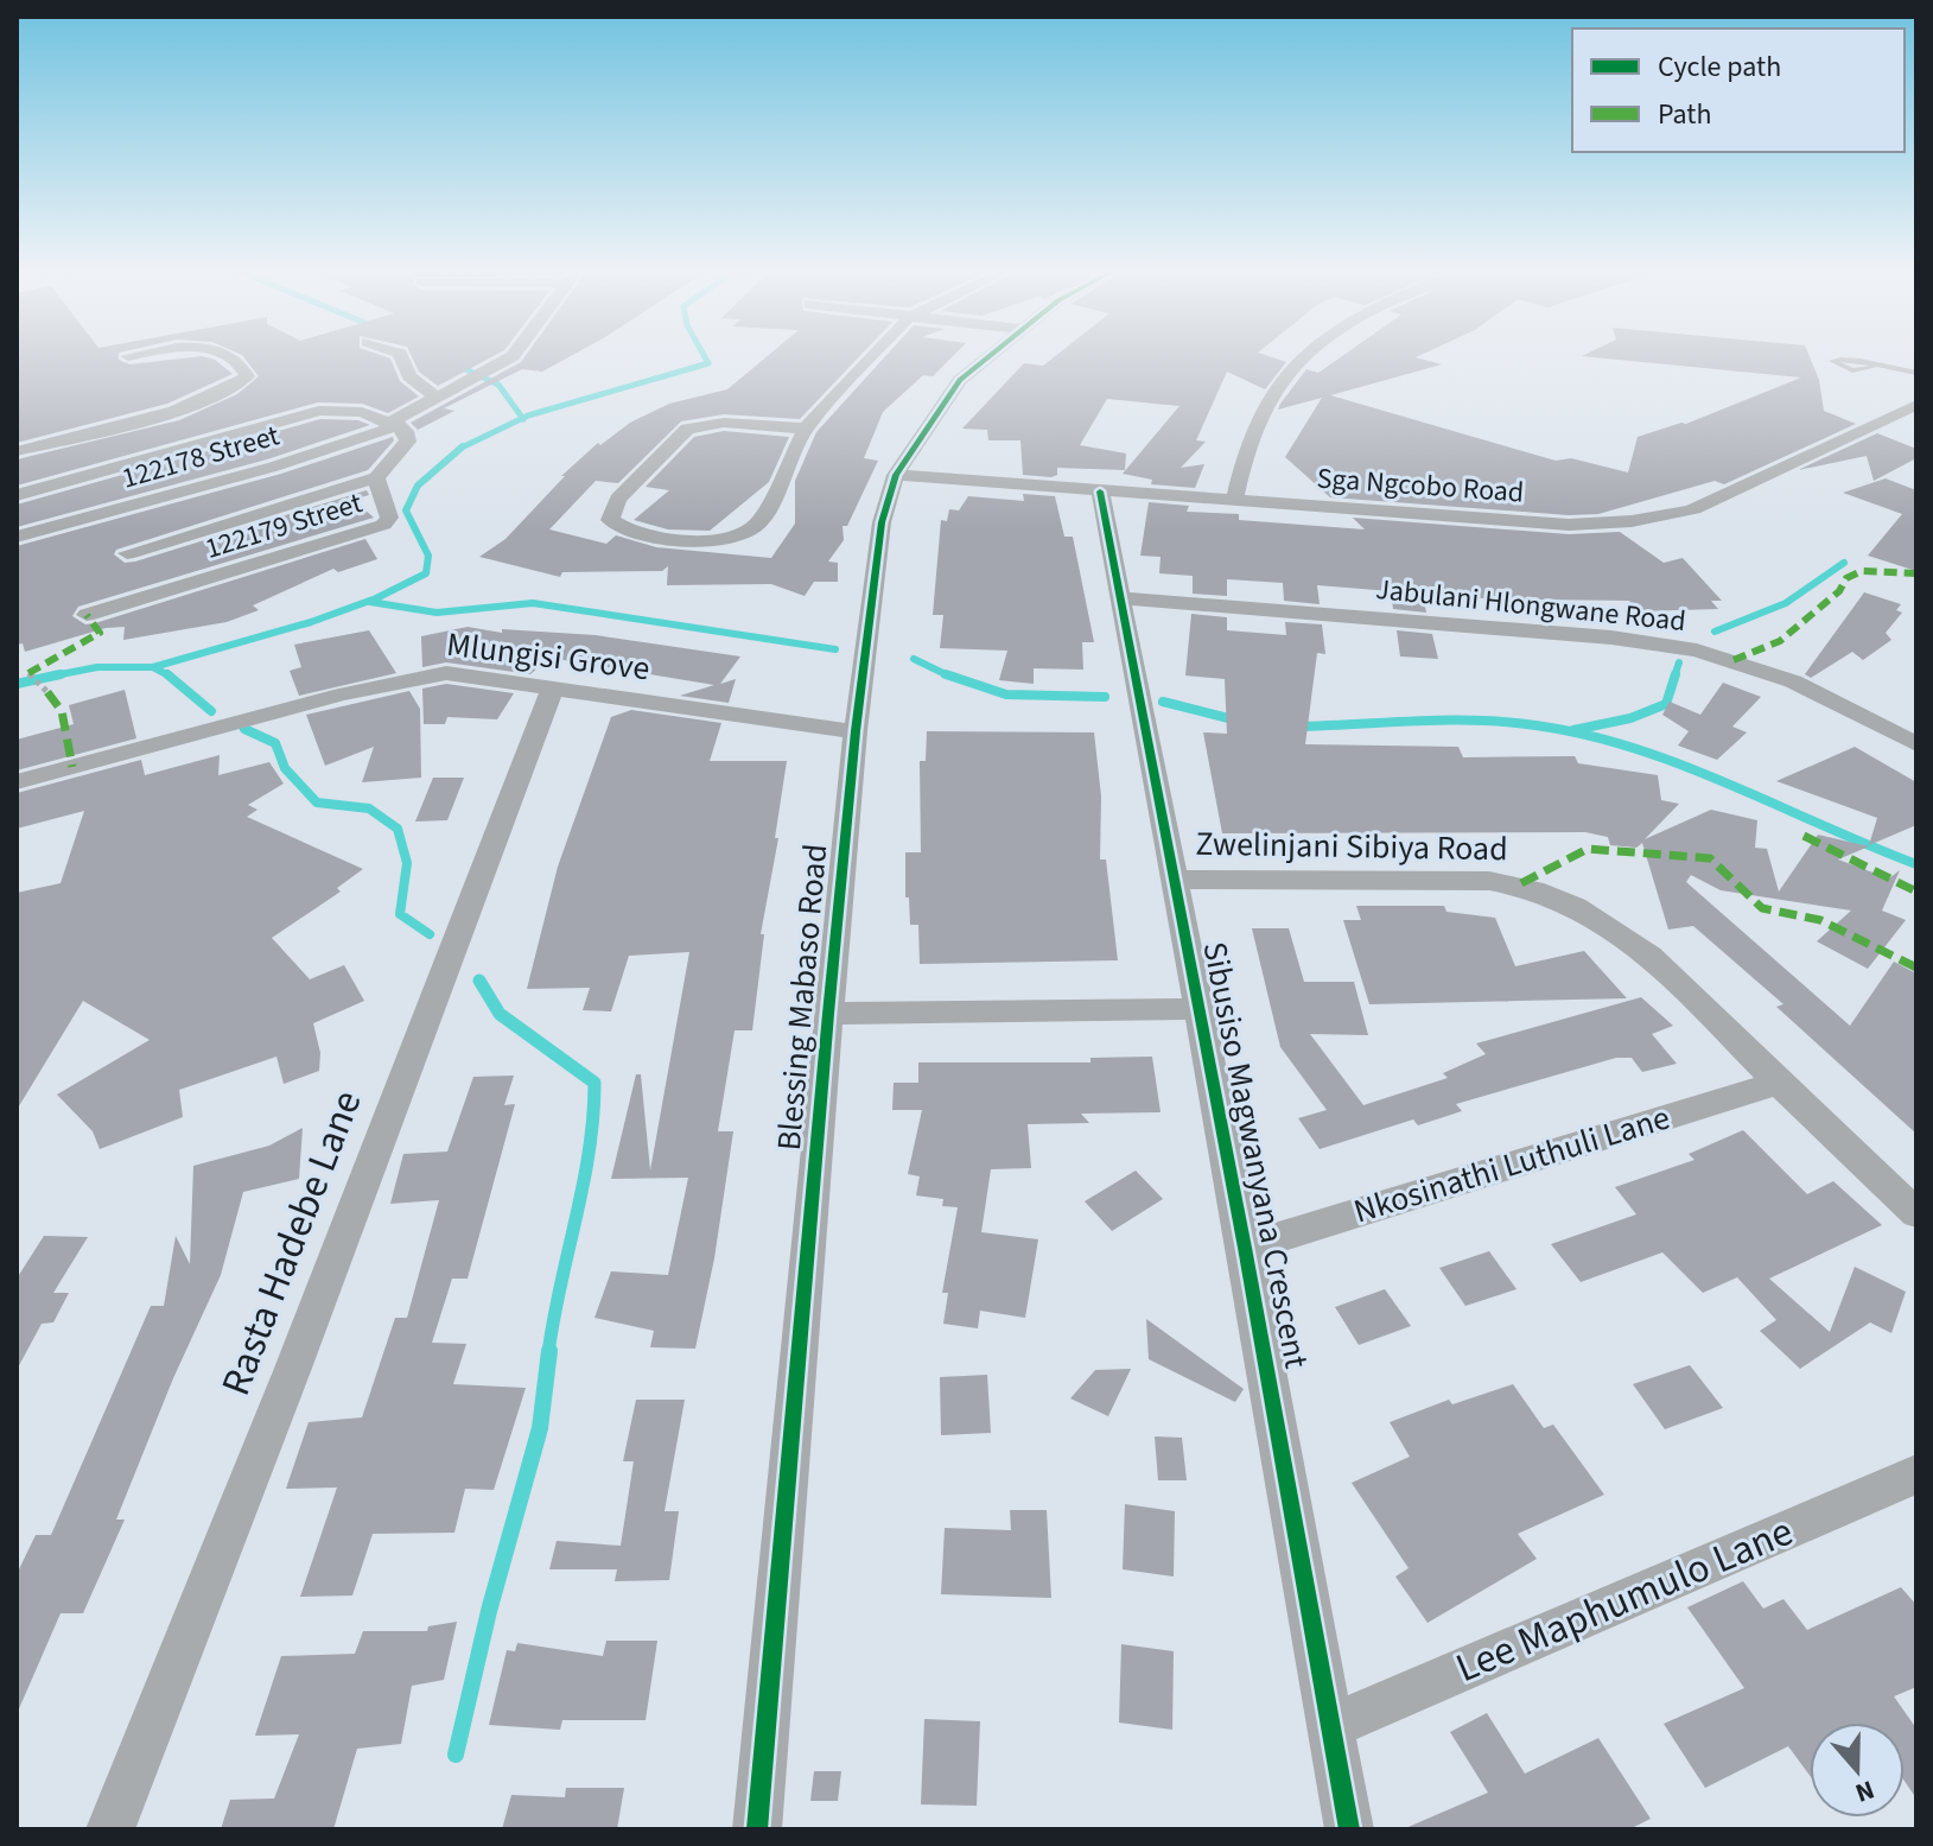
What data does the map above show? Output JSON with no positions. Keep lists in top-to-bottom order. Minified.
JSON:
{"streets":{"street":["122178 Street","Sga Ngcobo Road","122179 Street","Jabulani Hlongwane Road","Mlungisi Grove","Zwelinjani Sibiya Road","Blessing Mabaso Road","Sibusiso Magwanyana Crescent","Nkosinathi Luthuli Lane","Rasta Hadebe Lane","Lee Maphumulo Lane"]},"crossings":[["122178 Street","122179 Street"],["Sga Ngcobo Road","Blessing Mabaso Road"],["Sga Ngcobo Road","Sibusiso Magwanyana Crescent"],["Jabulani Hlongwane Road","Sibusiso Magwanyana Crescent"],["Mlungisi Grove","Blessing Mabaso Road"],["Mlungisi Grove","Rasta Hadebe Lane"],["Zwelinjani Sibiya Road","Sibusiso Magwanyana Crescent"],["Zwelinjani Sibiya Road","Nkosinathi Luthuli Lane"],["Sibusiso Magwanyana Crescent","Nkosinathi Luthuli Lane"],["Sibusiso Magwanyana Crescent","Lee Maphumulo Lane"]],"legend":["Cycle path","Path"],"north":"bottom"}
